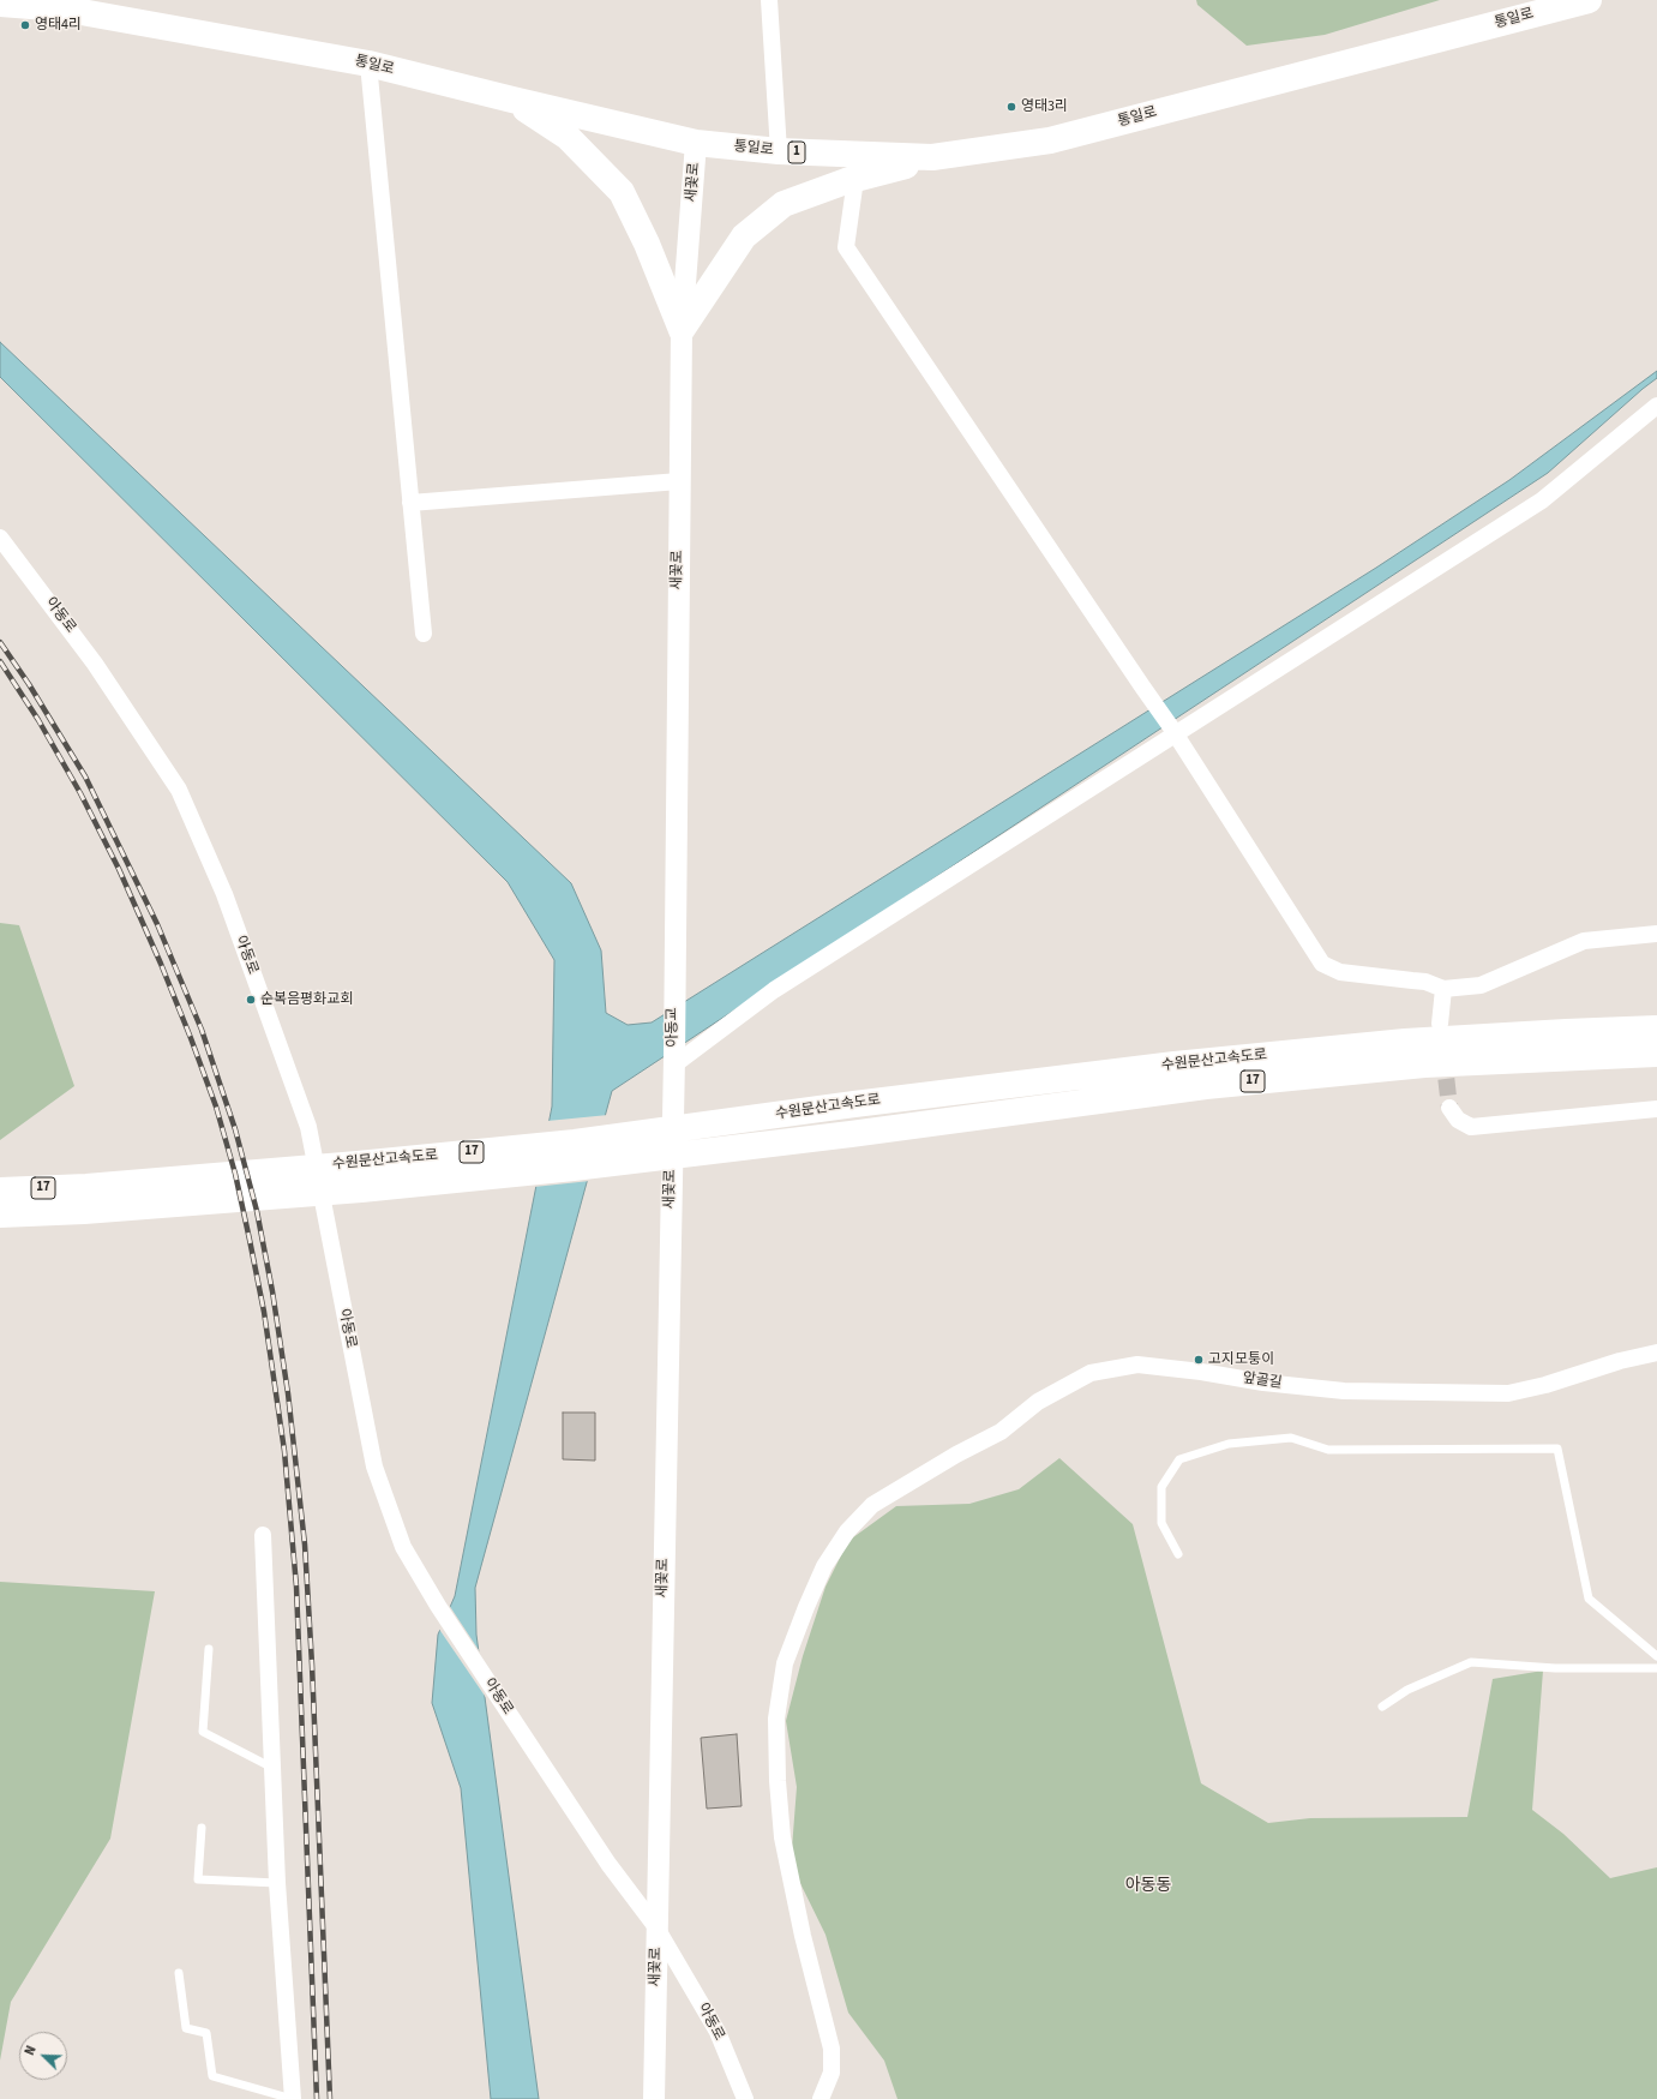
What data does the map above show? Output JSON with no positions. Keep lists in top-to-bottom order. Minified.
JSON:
{"streets":{"main road":["통일로","1","수원문산고속도로","17"],"street":["새꽃로","아동로","아동교","앞골길"]},"crossings":[["통일로","새꽃로"],["새꽃로","아동로"],["새꽃로","아동교"]],"districts":["아동동"],"places":["영태4리","영태3리","순복음평화교회","고지모퉁이"],"north":"top left"}
